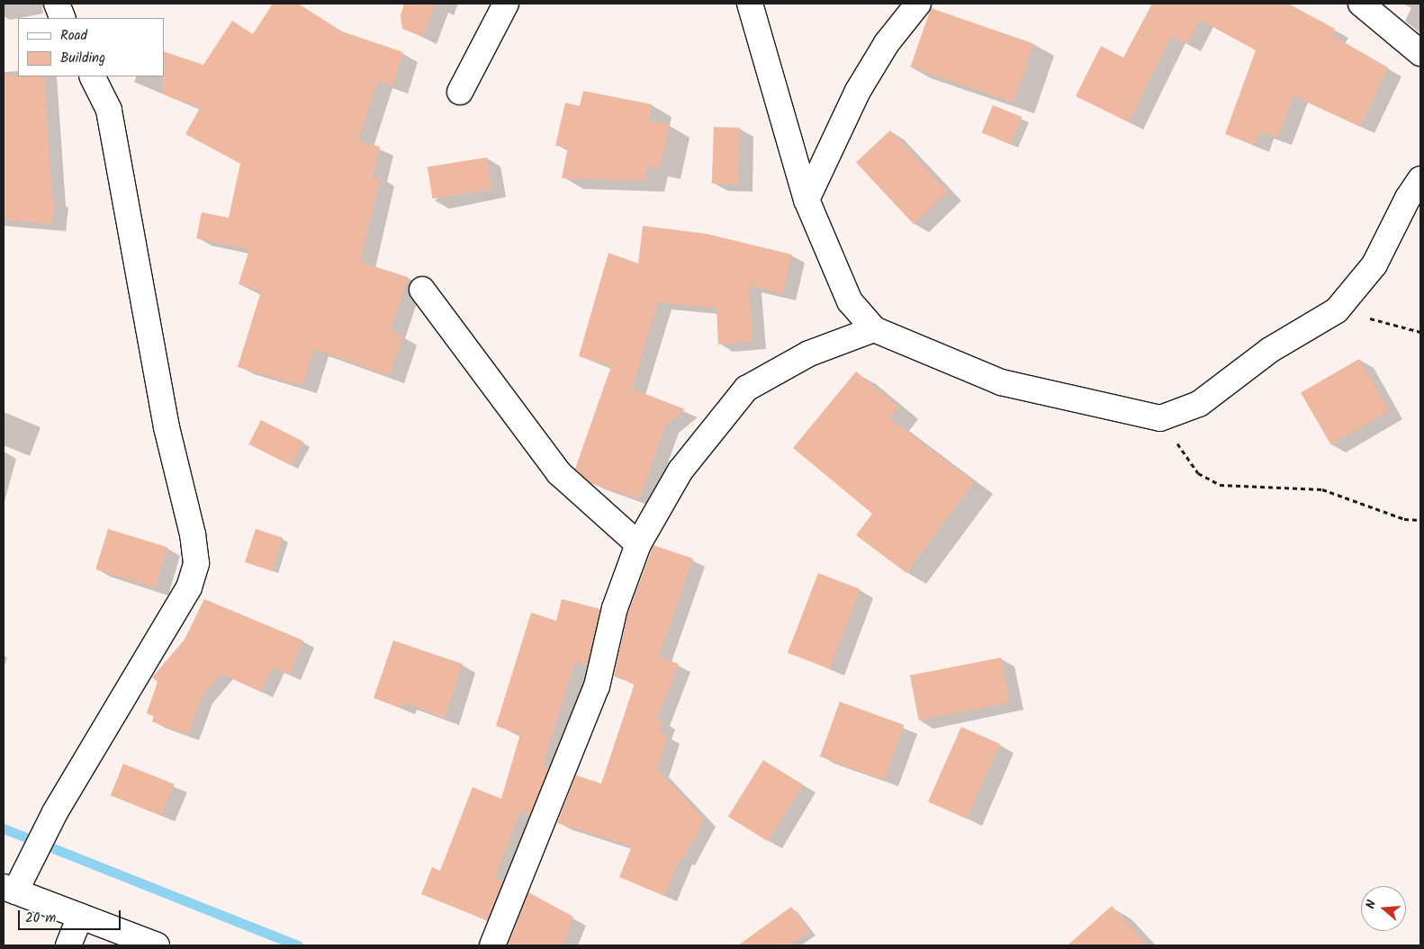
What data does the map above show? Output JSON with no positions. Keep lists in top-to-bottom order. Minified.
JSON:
{"legend":["Road","Building"],"scale_bar":"20 m","north":"left"}
